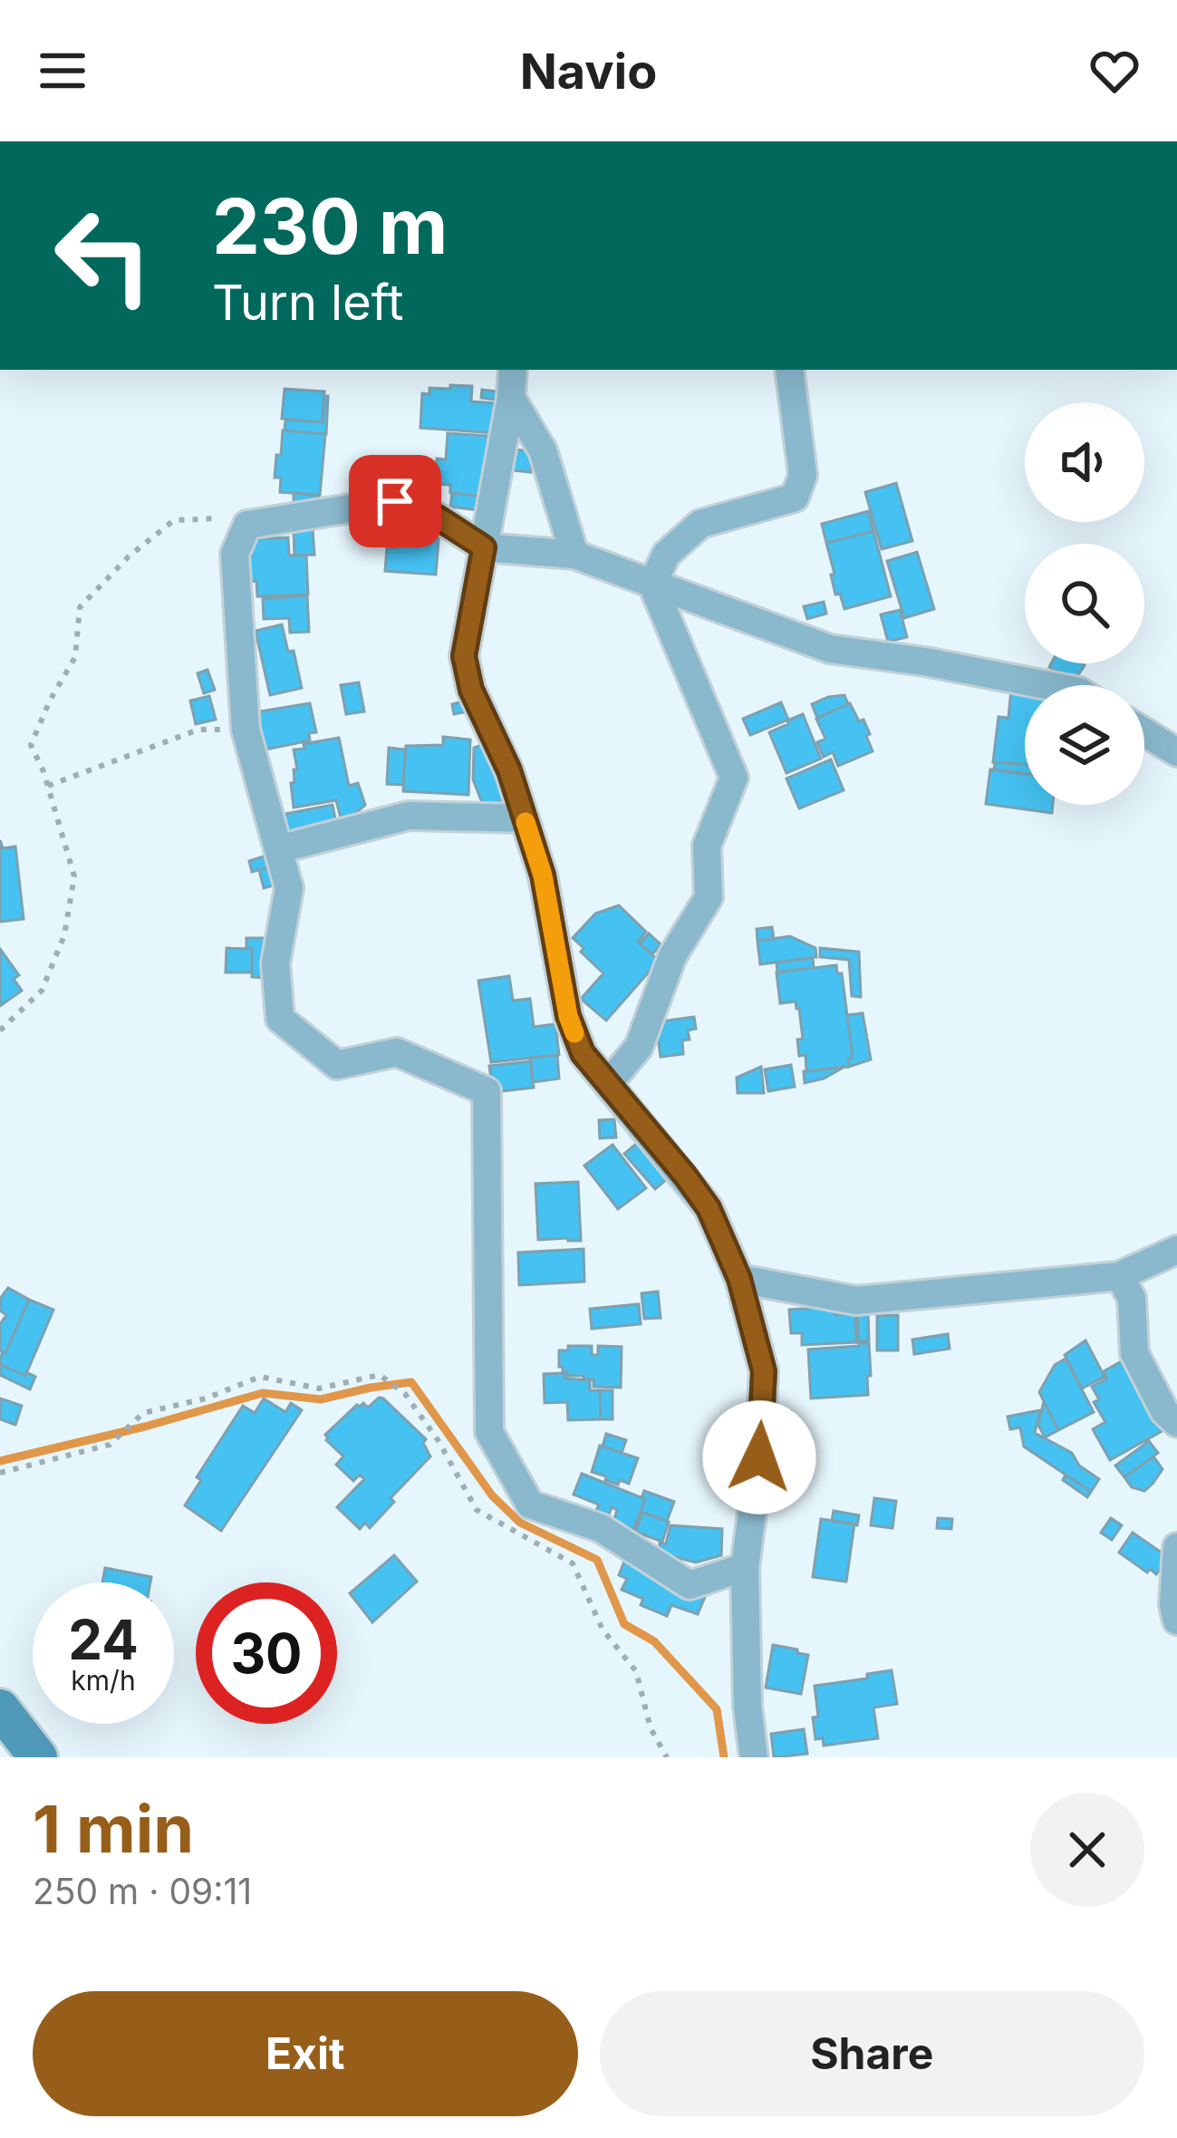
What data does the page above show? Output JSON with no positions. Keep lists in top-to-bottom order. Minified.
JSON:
{"page":{"header":"Navio","turn":["230 m","Turn left"],"speed":"24 km/h","limit":"30","heading":["1 min","250 m · 09:11"],"buttons":["Exit","Share"]}}
